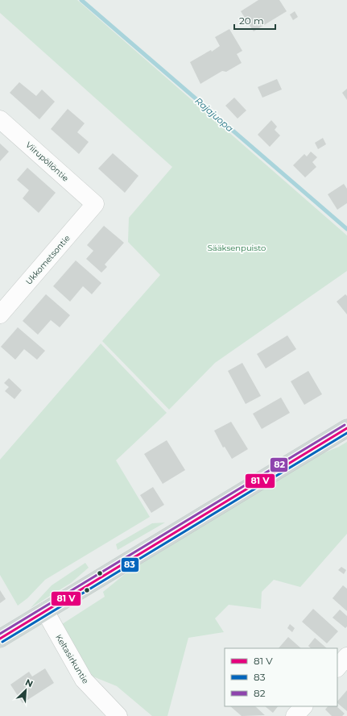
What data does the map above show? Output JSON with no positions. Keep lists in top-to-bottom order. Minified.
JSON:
{"streets":{"street":["Viirupöllöntie","Ukkometsontie","Keltasirkuntie"]},"crossings":[["Viirupöllöntie","Ukkometsontie"]],"water":["Rajajuopa"],"parks":["Sääksenpuisto"],"lines":["transit line 82","transit line 83"],"legend":["81 V","83","82"],"scale_bar":"20 m","north":"top right"}
